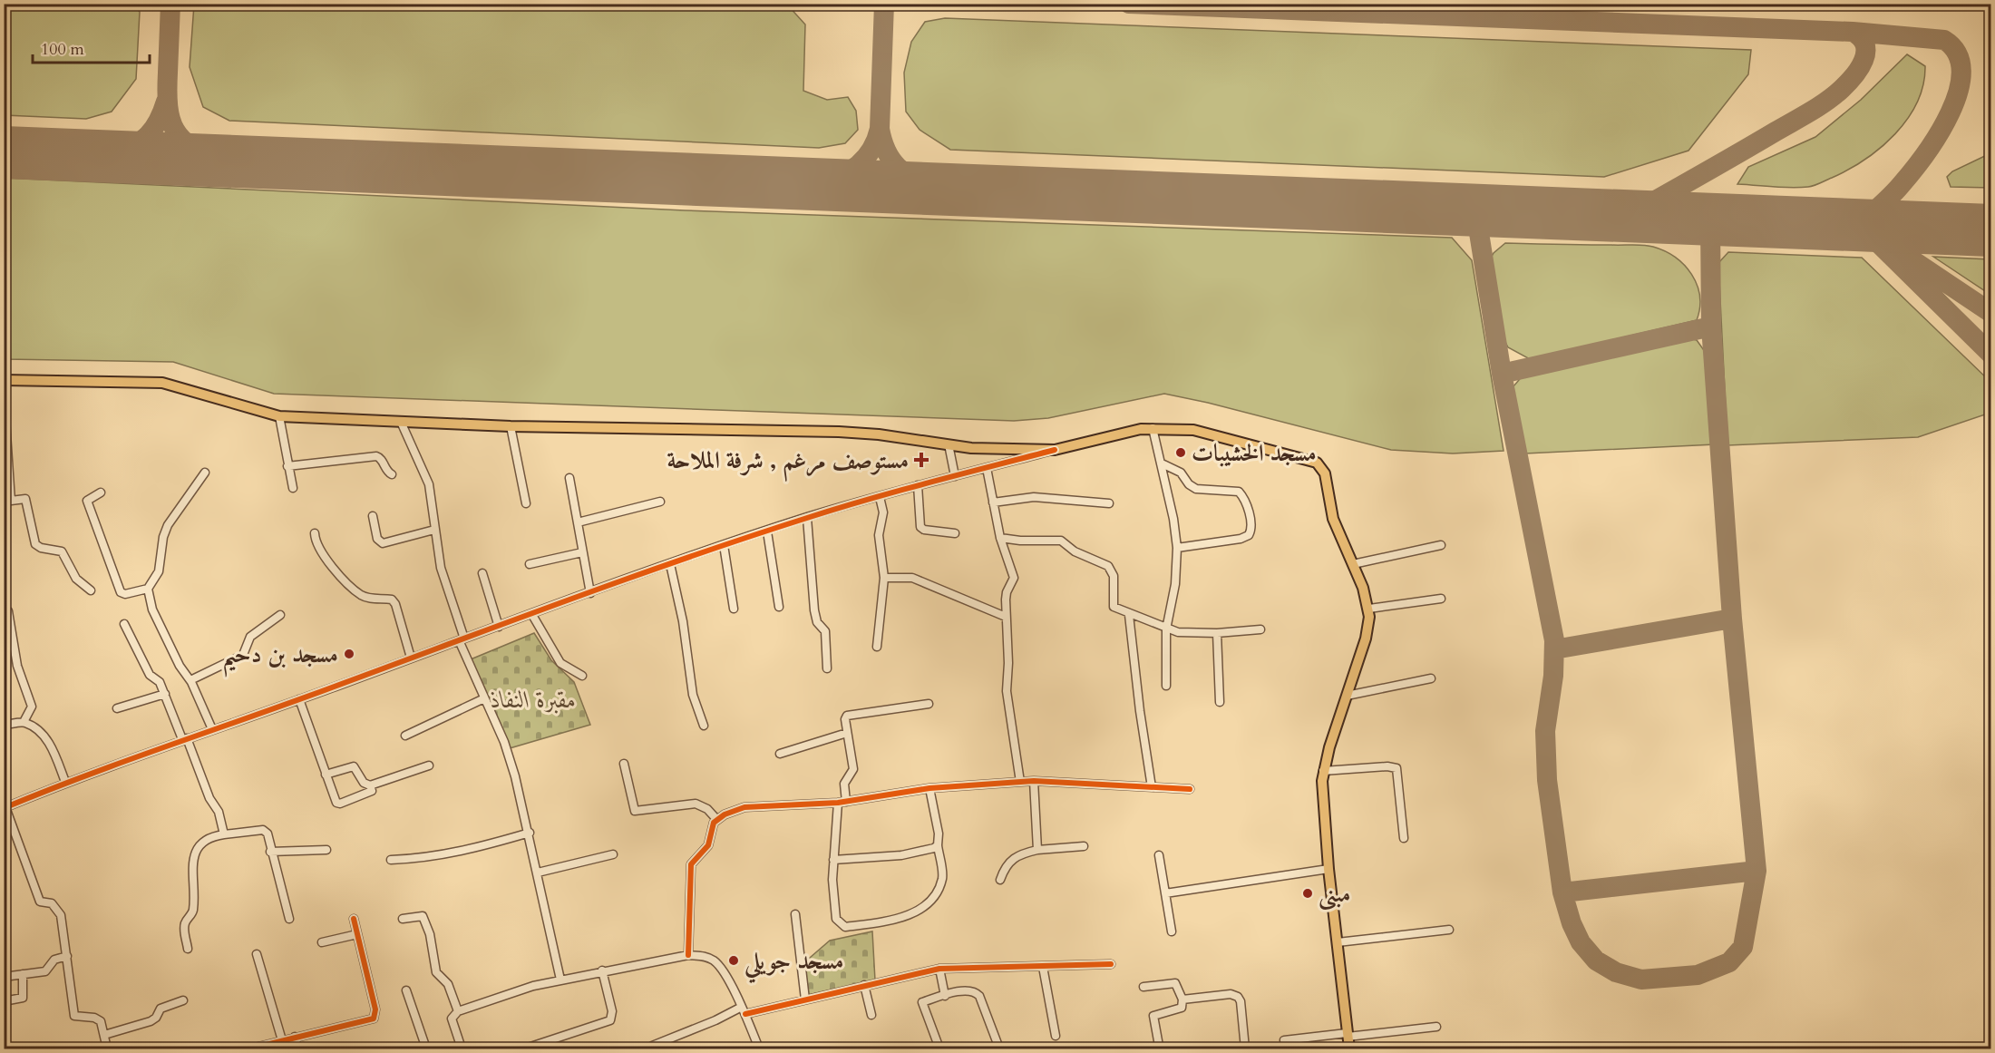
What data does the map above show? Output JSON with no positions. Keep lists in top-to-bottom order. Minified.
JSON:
{"parks":["مقبرة النفاذ"],"places":{"other":["مسجد الخشيبات","مسجد بن دحيم","مبنى","مسجد جويلي"],"health":["مستوصف مرغم , شرفة الملاحة"]},"scale_bar":"100 m"}
